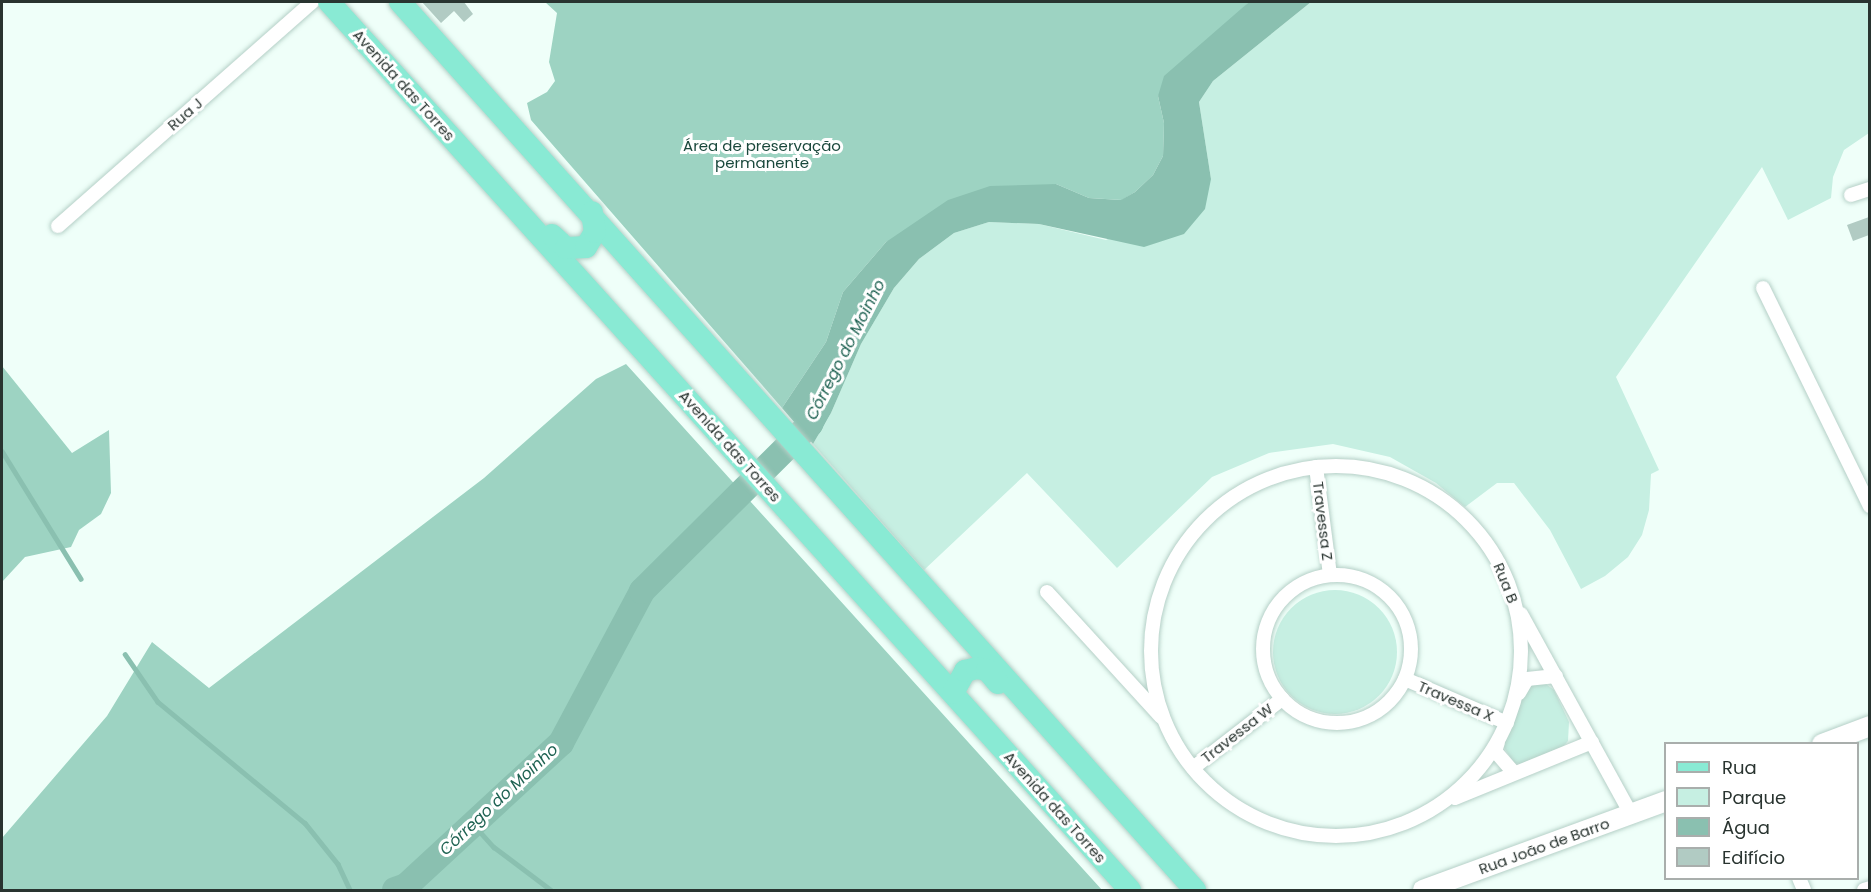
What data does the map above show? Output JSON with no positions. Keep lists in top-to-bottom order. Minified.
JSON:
{"streets":{"main road":["Avenida das Torres"],"street":["Rua J","Travessa Z","Rua B","Travessa X","Travessa W","Rua João de Barro"]},"crossings":[["Travessa Z","Rua B"],["Travessa Z","Travessa X"],["Travessa Z","Travessa W"],["Rua B","Travessa X"],["Rua B","Travessa W"],["Travessa X","Travessa W"]],"water":["Córrego do Moinho"],"parks":["Área de preservação permanente"],"legend":["Rua","Parque","Água","Edifício"]}
